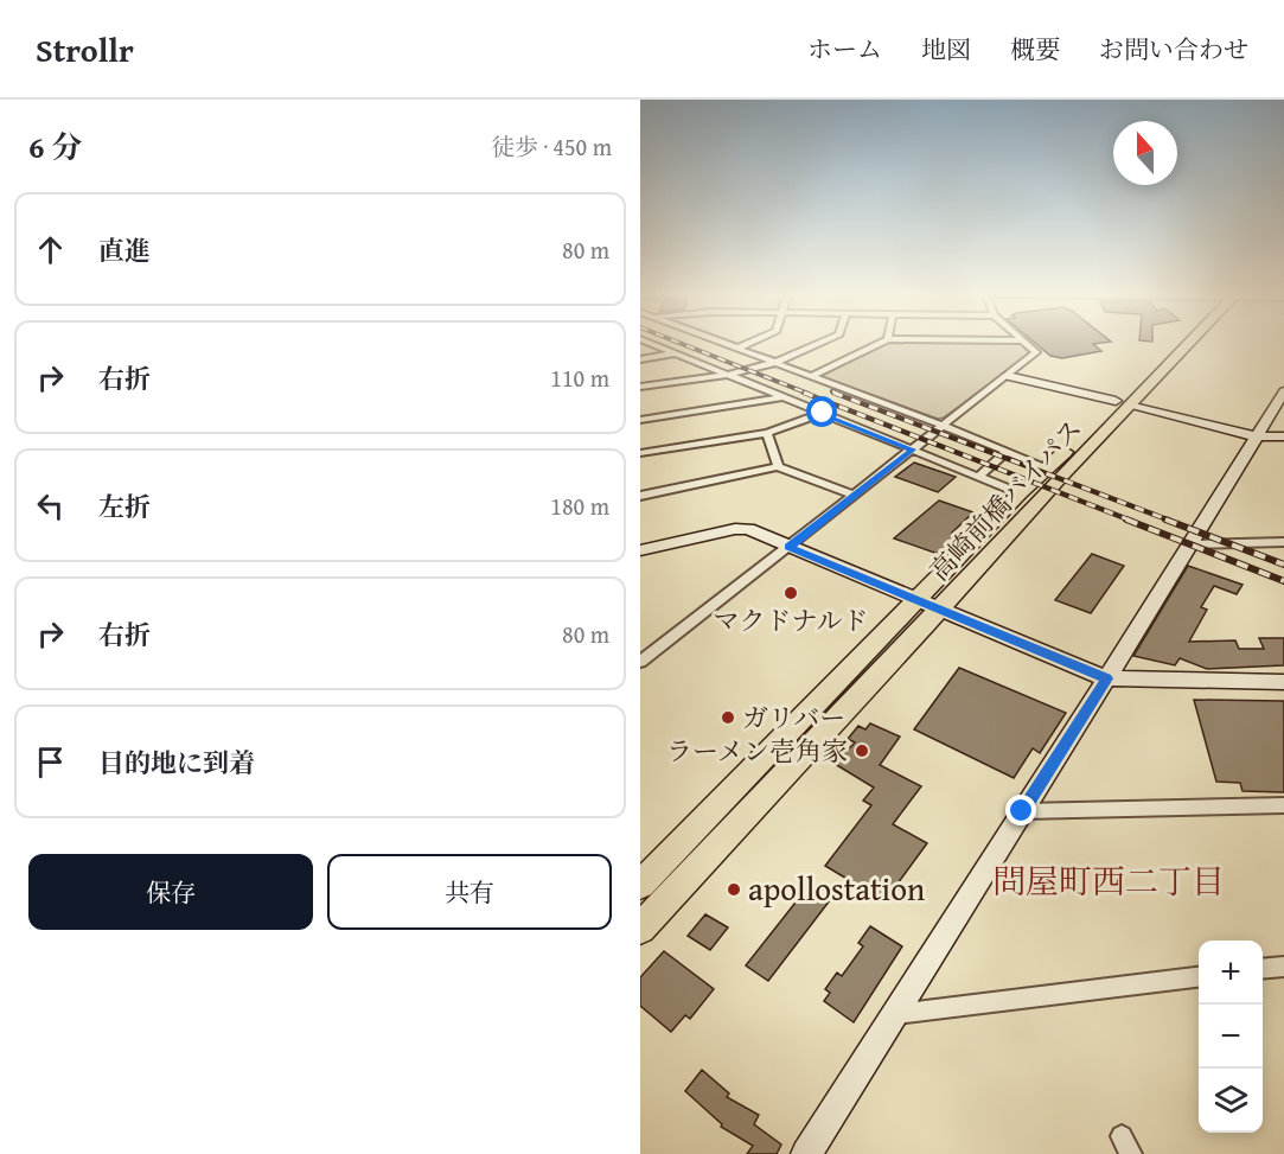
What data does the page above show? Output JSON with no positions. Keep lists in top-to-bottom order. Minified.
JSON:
{"streets":{"highway":["高崎前橋バイパス"]},"districts":["問屋町西二丁目"],"places":["マクドナルド","ガリバー","ラーメン壱角家","apollostation"],"north":"top","page":{"header":"Strollr","nav":["ホーム","地図","概要","お問い合わせ"],"heading":["6 分","徒歩 · 450 m"],"list":[["直進","80 m"],["右折","110 m"],["左折","180 m"],["右折","80 m"],"目的地に到着"],"buttons":["保存","共有"],"map_buttons":["+","−"]}}
